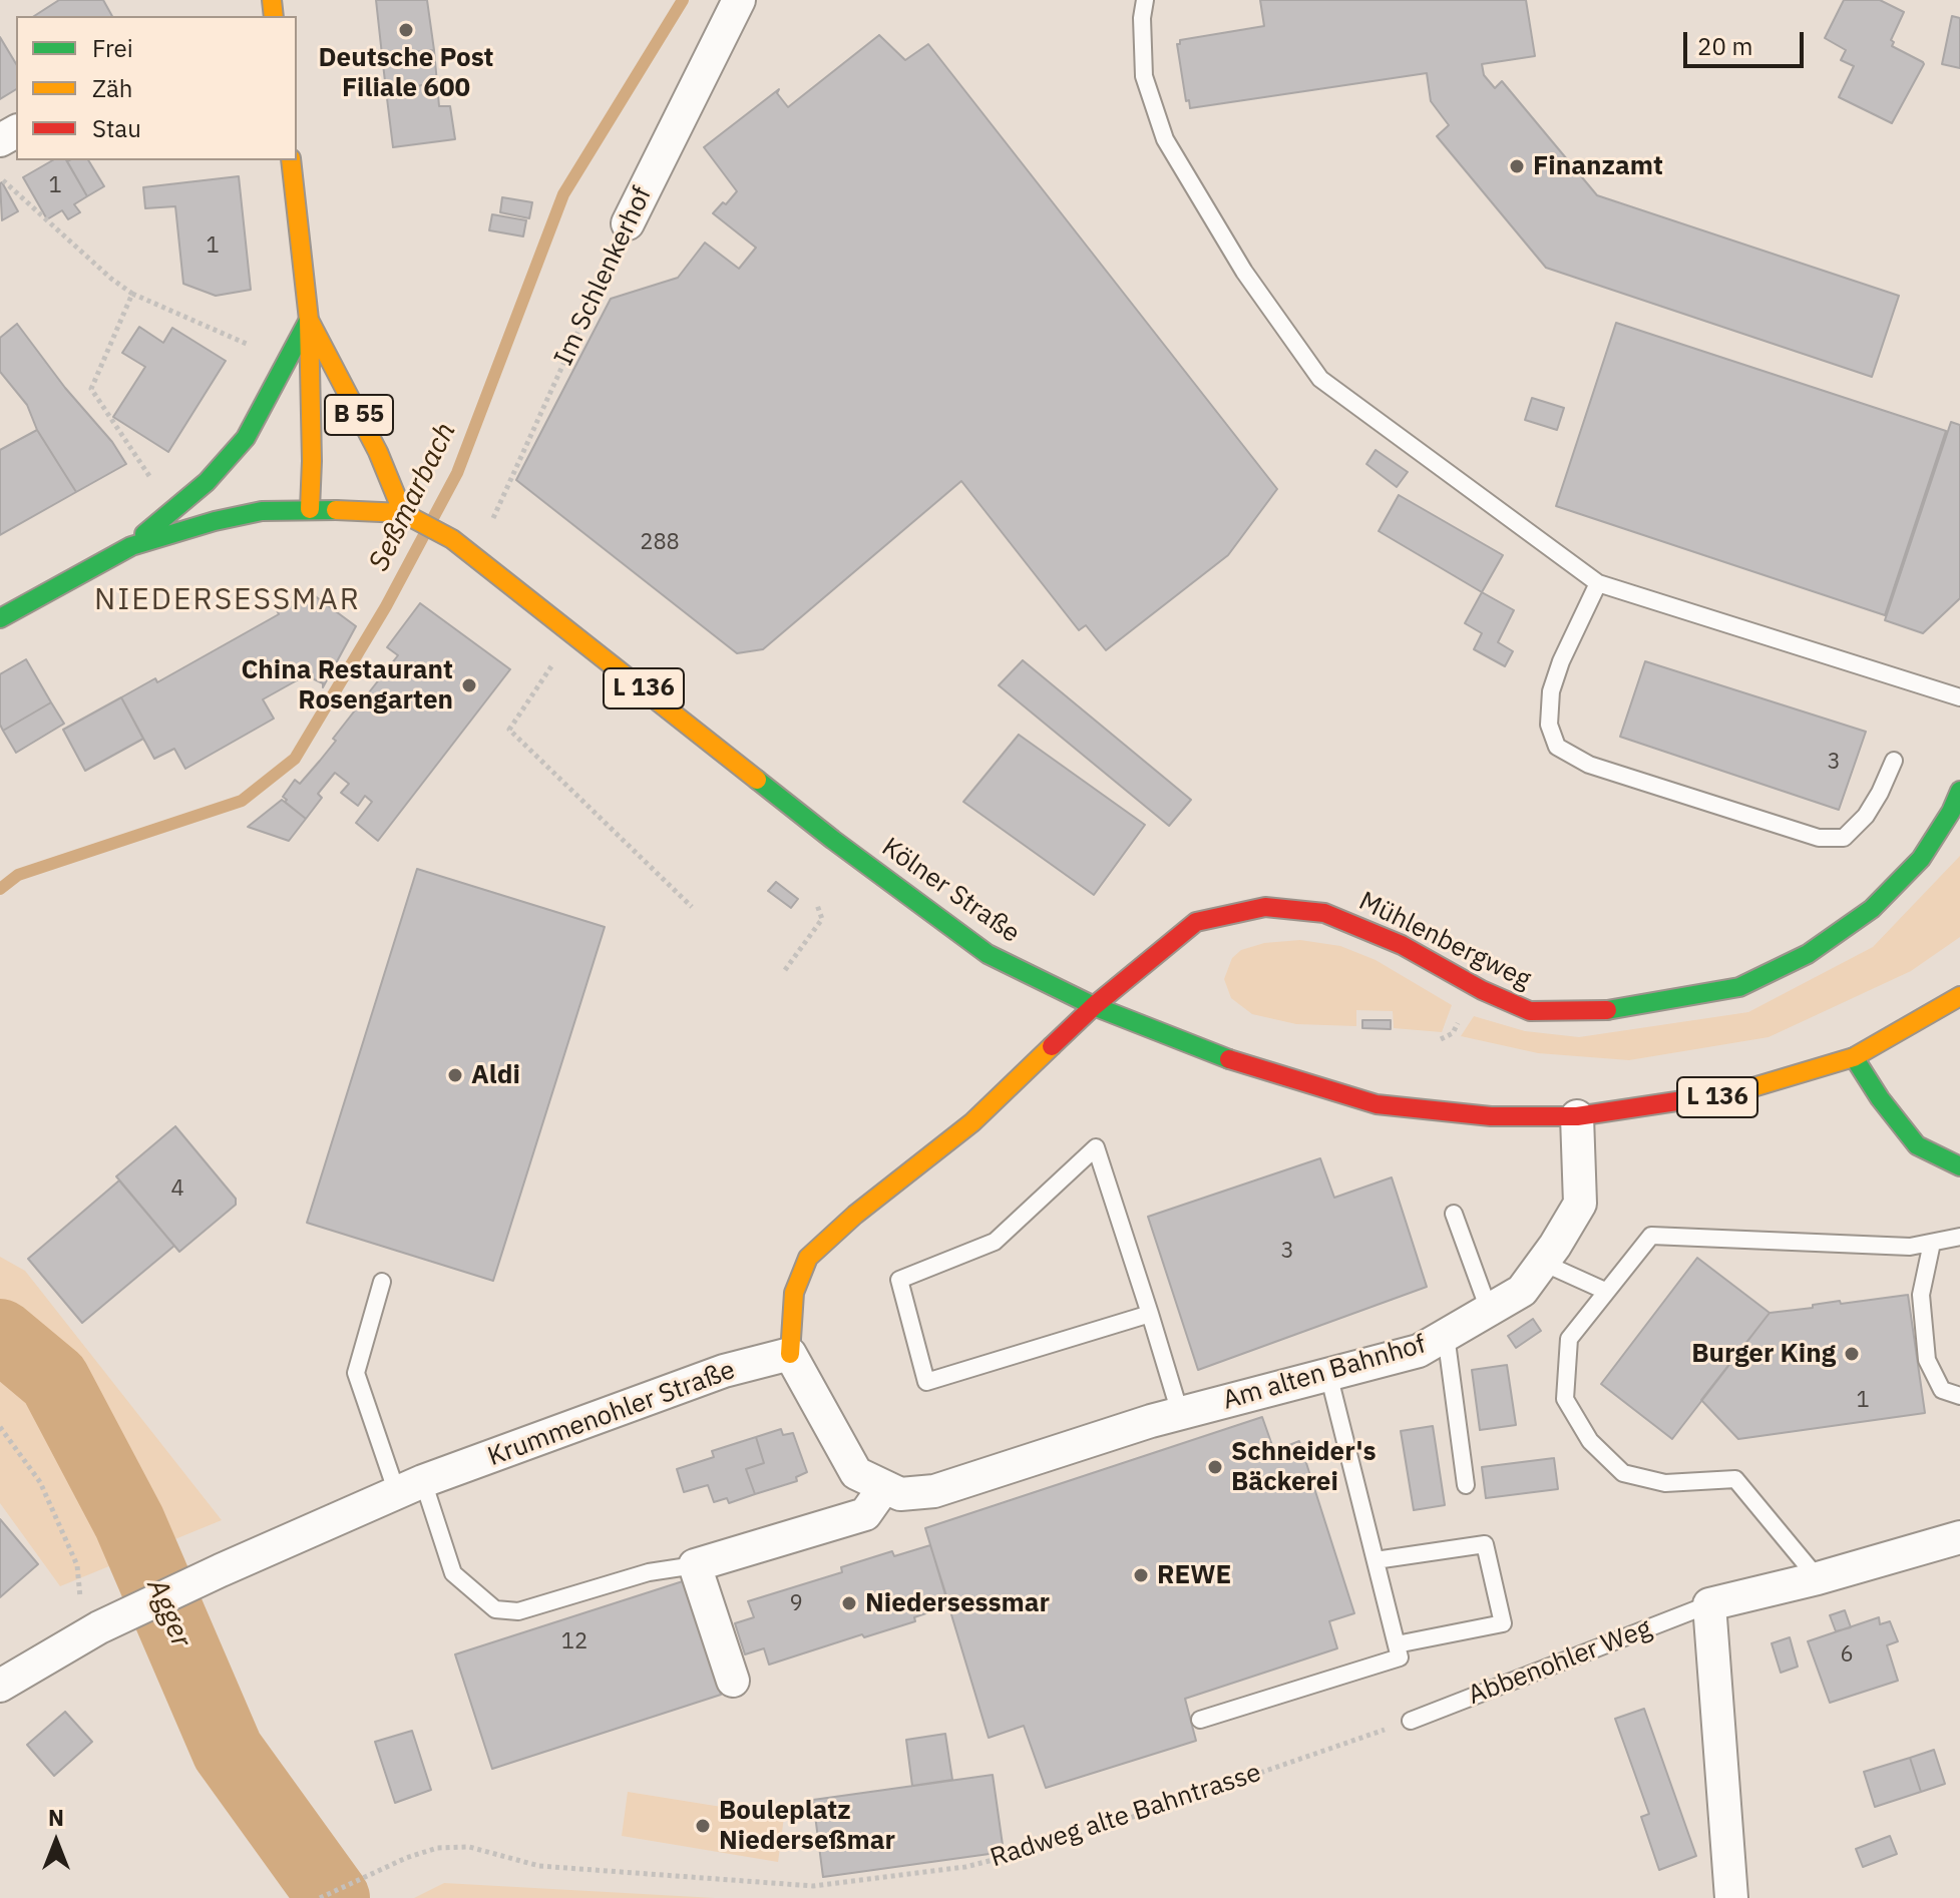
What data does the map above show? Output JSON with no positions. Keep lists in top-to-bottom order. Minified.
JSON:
{"streets":{"main road":["B 55","L 136","Kölner Straße","Mühlenbergweg"],"street":["Im Schlenkerhof","Am alten Bahnhof","Krummenohler Straße","Abbenohler Weg"],"path":["Radweg alte Bahntrasse"]},"crossings":[["Im Schlenkerhof","Kölner Straße"],["B 55","Kölner Straße"],["Kölner Straße","Mühlenbergweg"],["Kölner Straße","Am alten Bahnhof"],["Abbenohler Weg","Radweg alte Bahntrasse"]],"districts":["NIEDERSESSMAR"],"water":["Seßmarbach","Agger"],"places":["Deutsche Post Filiale 600","Finanzamt","China Restaurant Rosengarten","Aldi","Burger King","Schneider's Bäckerei","REWE","Niedersessmar","Bouleplatz Niederseßmar"],"house_numbers":["1","1","288","3","4","3","1","9","12","6"],"legend":["Frei","Zäh","Stau"],"scale_bar":"20 m","north":"top"}
